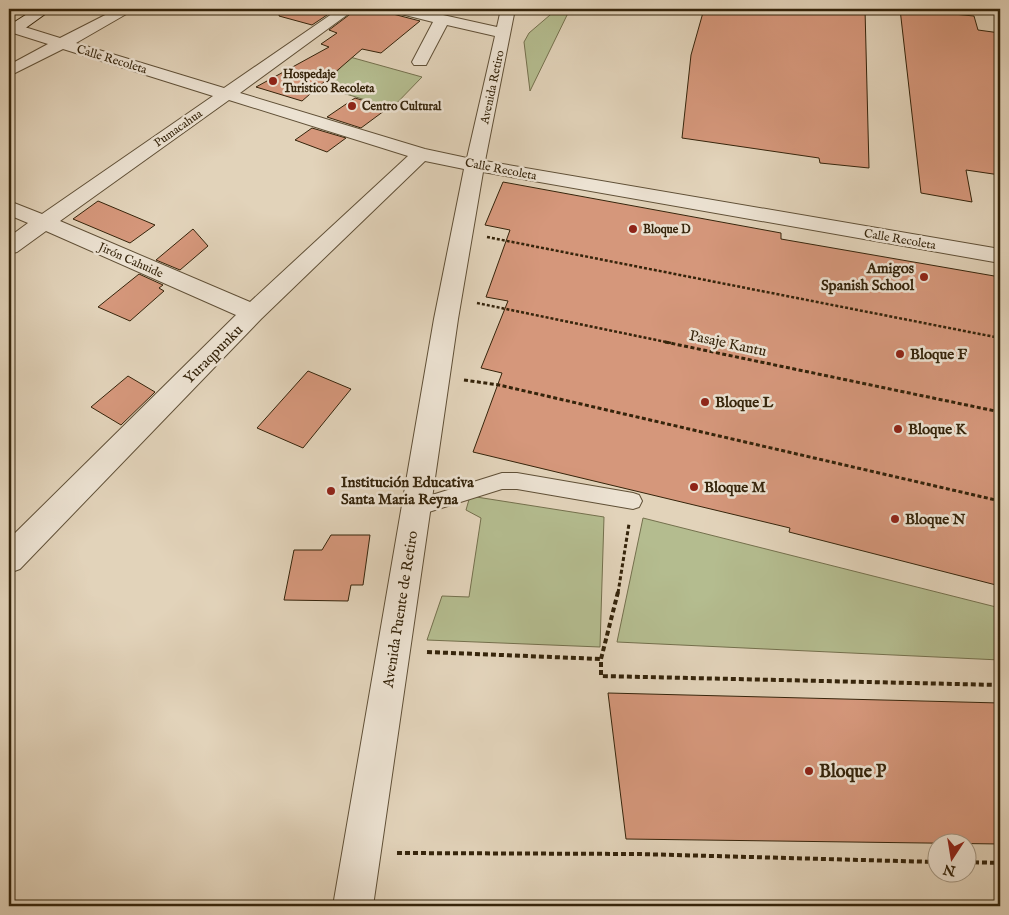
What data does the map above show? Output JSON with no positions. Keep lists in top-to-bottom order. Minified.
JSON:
{"streets":{"street":["Calle Recoleta","Avenida Retiro","Pumacahua","Jirón Cahuide","Yuraqpunku","Avenida Puente de Retiro"],"path":["Pasaje Kantu"]},"crossings":[["Calle Recoleta","Avenida Retiro"],["Calle Recoleta","Pumacahua"],["Calle Recoleta","Yuraqpunku"],["Calle Recoleta","Avenida Puente de Retiro"],["Avenida Retiro","Avenida Puente de Retiro"],["Pumacahua","Jirón Cahuide"],["Jirón Cahuide","Yuraqpunku"],["Pasaje Kantu","Avenida Puente de Retiro"]],"places":["Hospedaje Turistico Recoleta","Centro Cultural","Bloque D","Amigos Spanish School","Bloque F","Bloque L","Bloque K","Bloque M","Institución Educativa Santa Maria Reyna","Bloque N","Bloque P"],"north":"bottom"}
